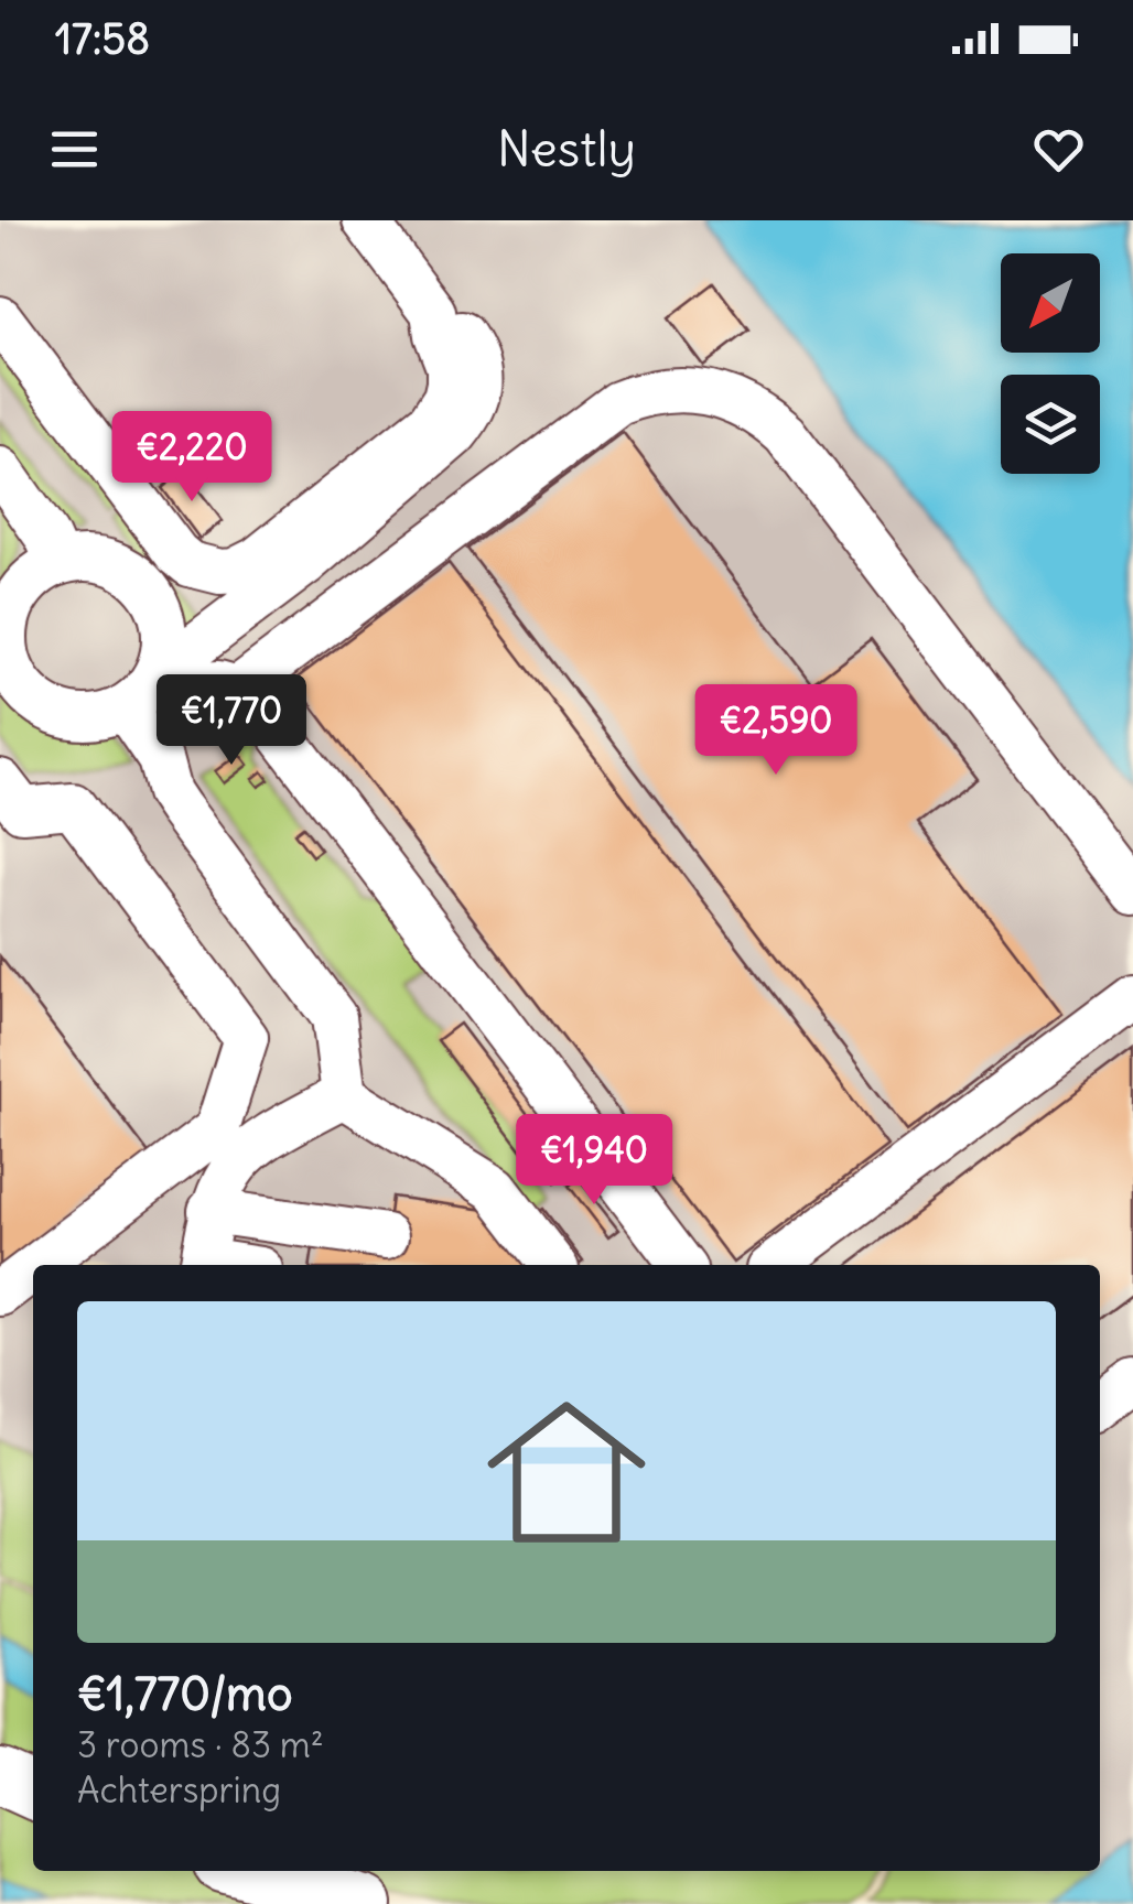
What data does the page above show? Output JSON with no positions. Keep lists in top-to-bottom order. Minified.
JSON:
{"north":"bottom left","page":{"status":"17:58","header":"Nestly","price":["€2,220","€1,770","€2,590","€1,940"],"list":[{"name":"€1,770/mo","note":"3 rooms · 83 m² · Achterspring"}]}}
